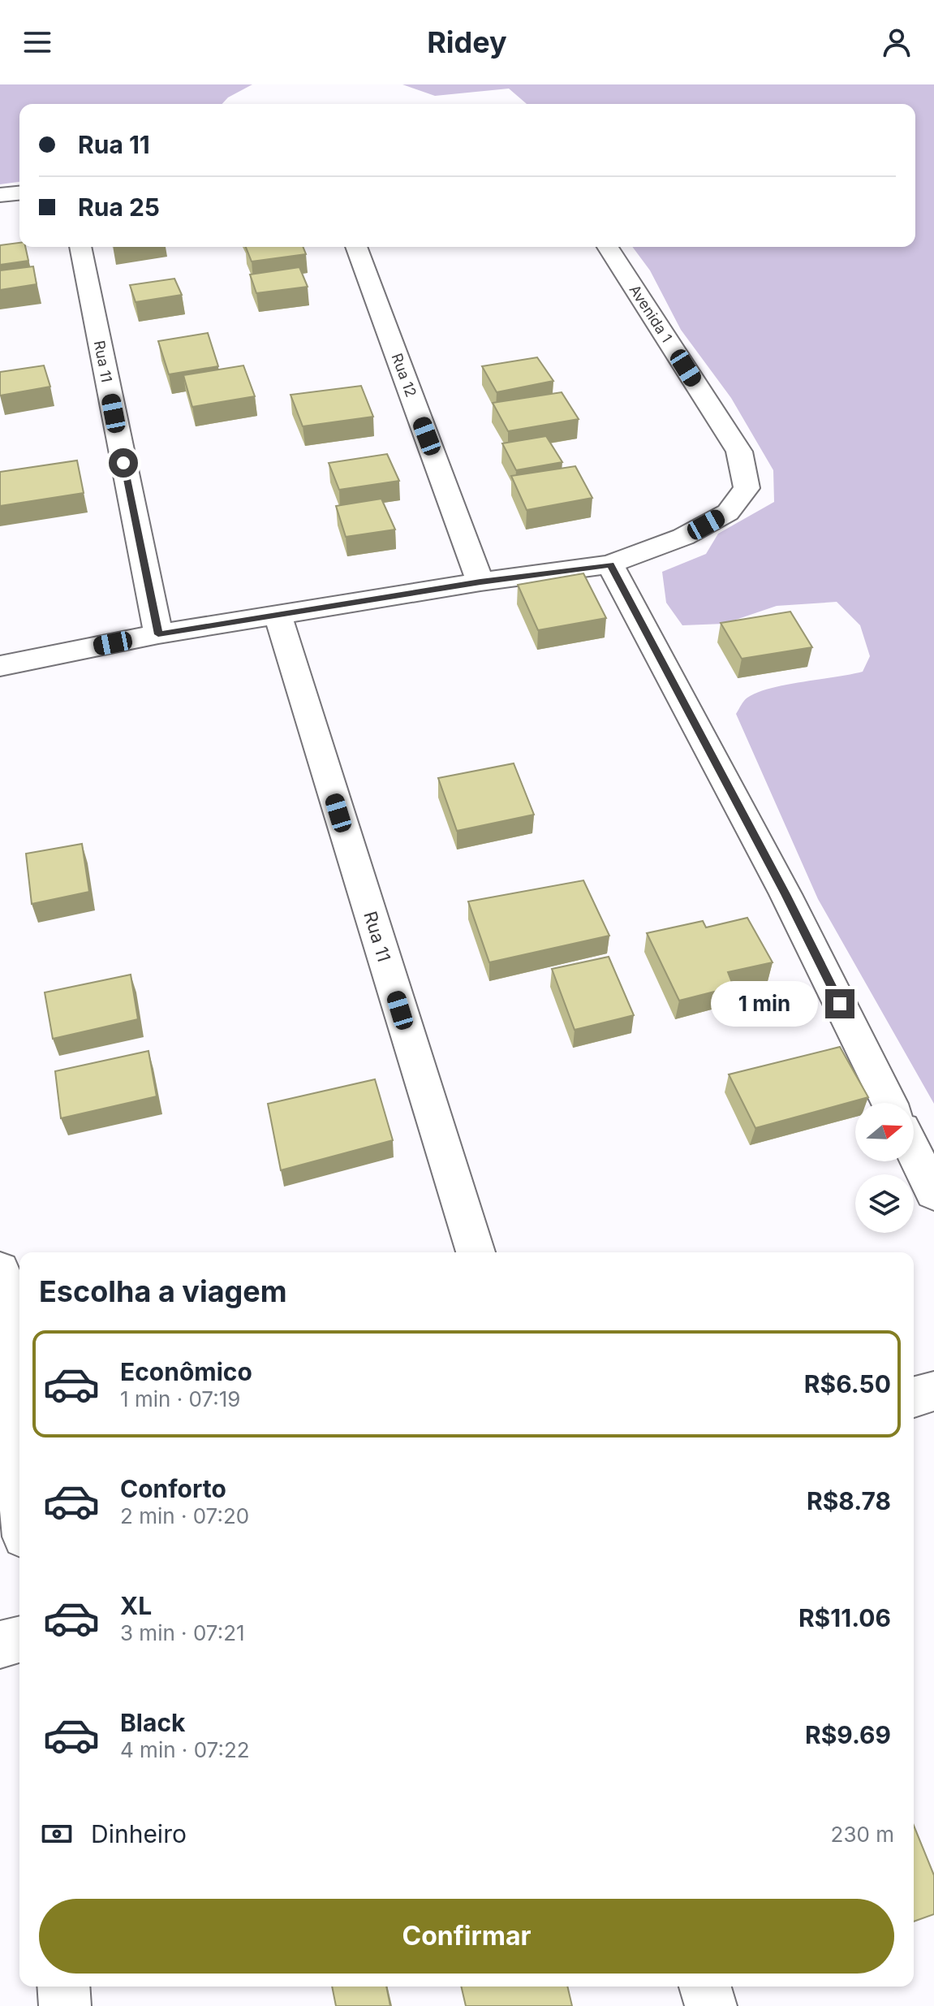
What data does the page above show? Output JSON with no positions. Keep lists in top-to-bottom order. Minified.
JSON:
{"streets":{"street":["Avenida 1","Rua 11","Rua 12"]},"crossings":[["Avenida 1","Rua 11"],["Avenida 1","Rua 12"]],"north":"right","page":{"header":"Ridey","banner":["Rua 11","Rua 25"],"bubble":"1 min","heading":"Escolha a viagem","list":[{"name":"Econômico","note":"1 min · 07:19","value":"R$6.50"},{"name":"Conforto","note":"2 min · 07:20","value":"R$8.78"},{"name":"XL","note":"3 min · 07:21","value":"R$11.06"},{"name":"Black","note":"4 min · 07:22","value":"R$9.69"}],"pay":["Dinheiro","230 m"],"buttons":"Confirmar"}}
